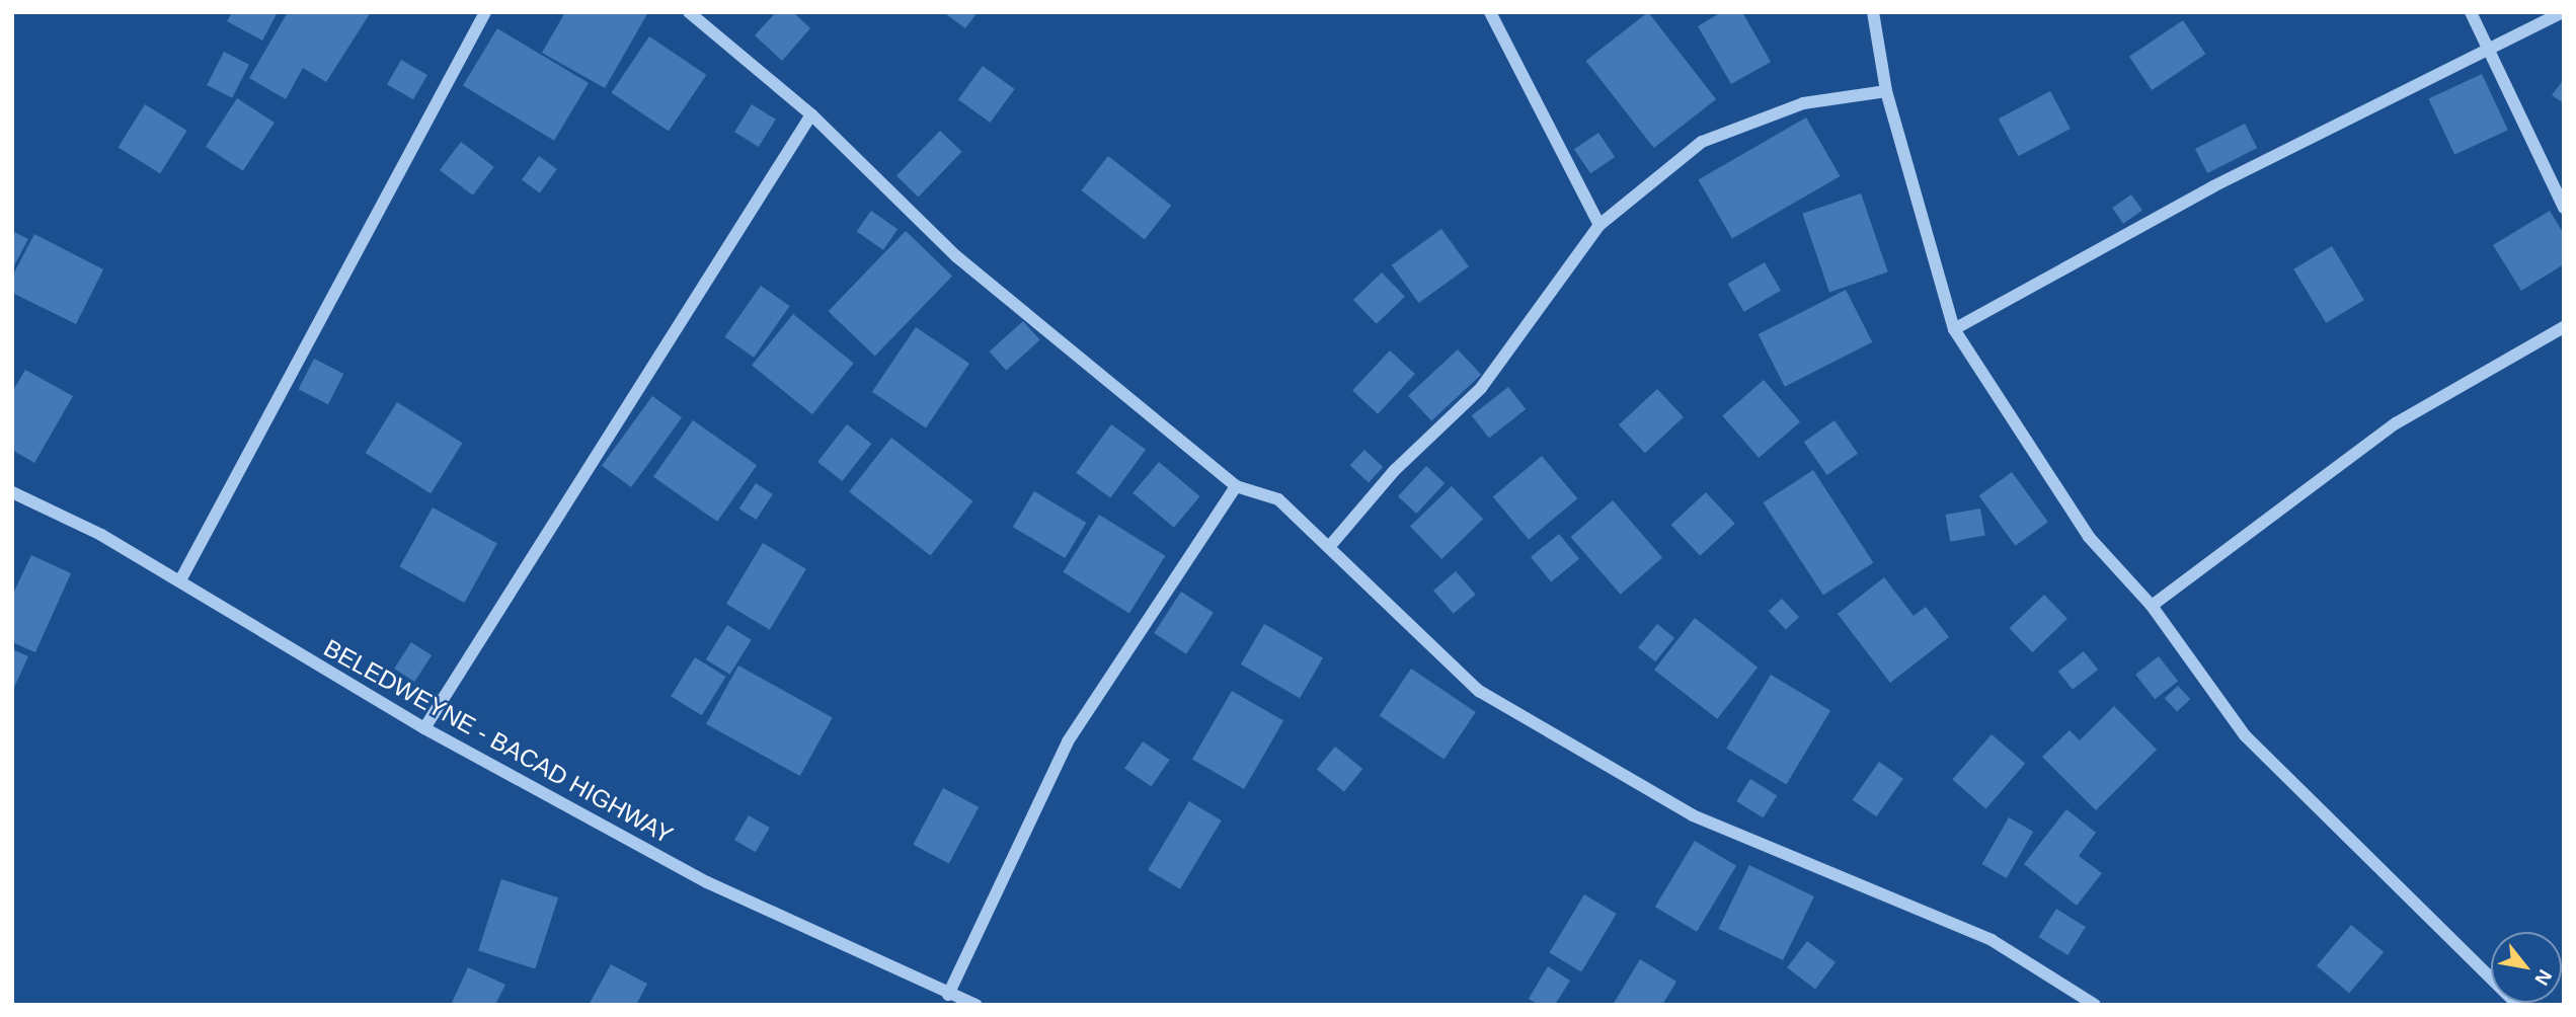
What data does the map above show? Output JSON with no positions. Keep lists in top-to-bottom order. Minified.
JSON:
{"streets":{"street":["BELEDWEYNE - BACAD HIGHWAY"]},"north":"bottom right"}
